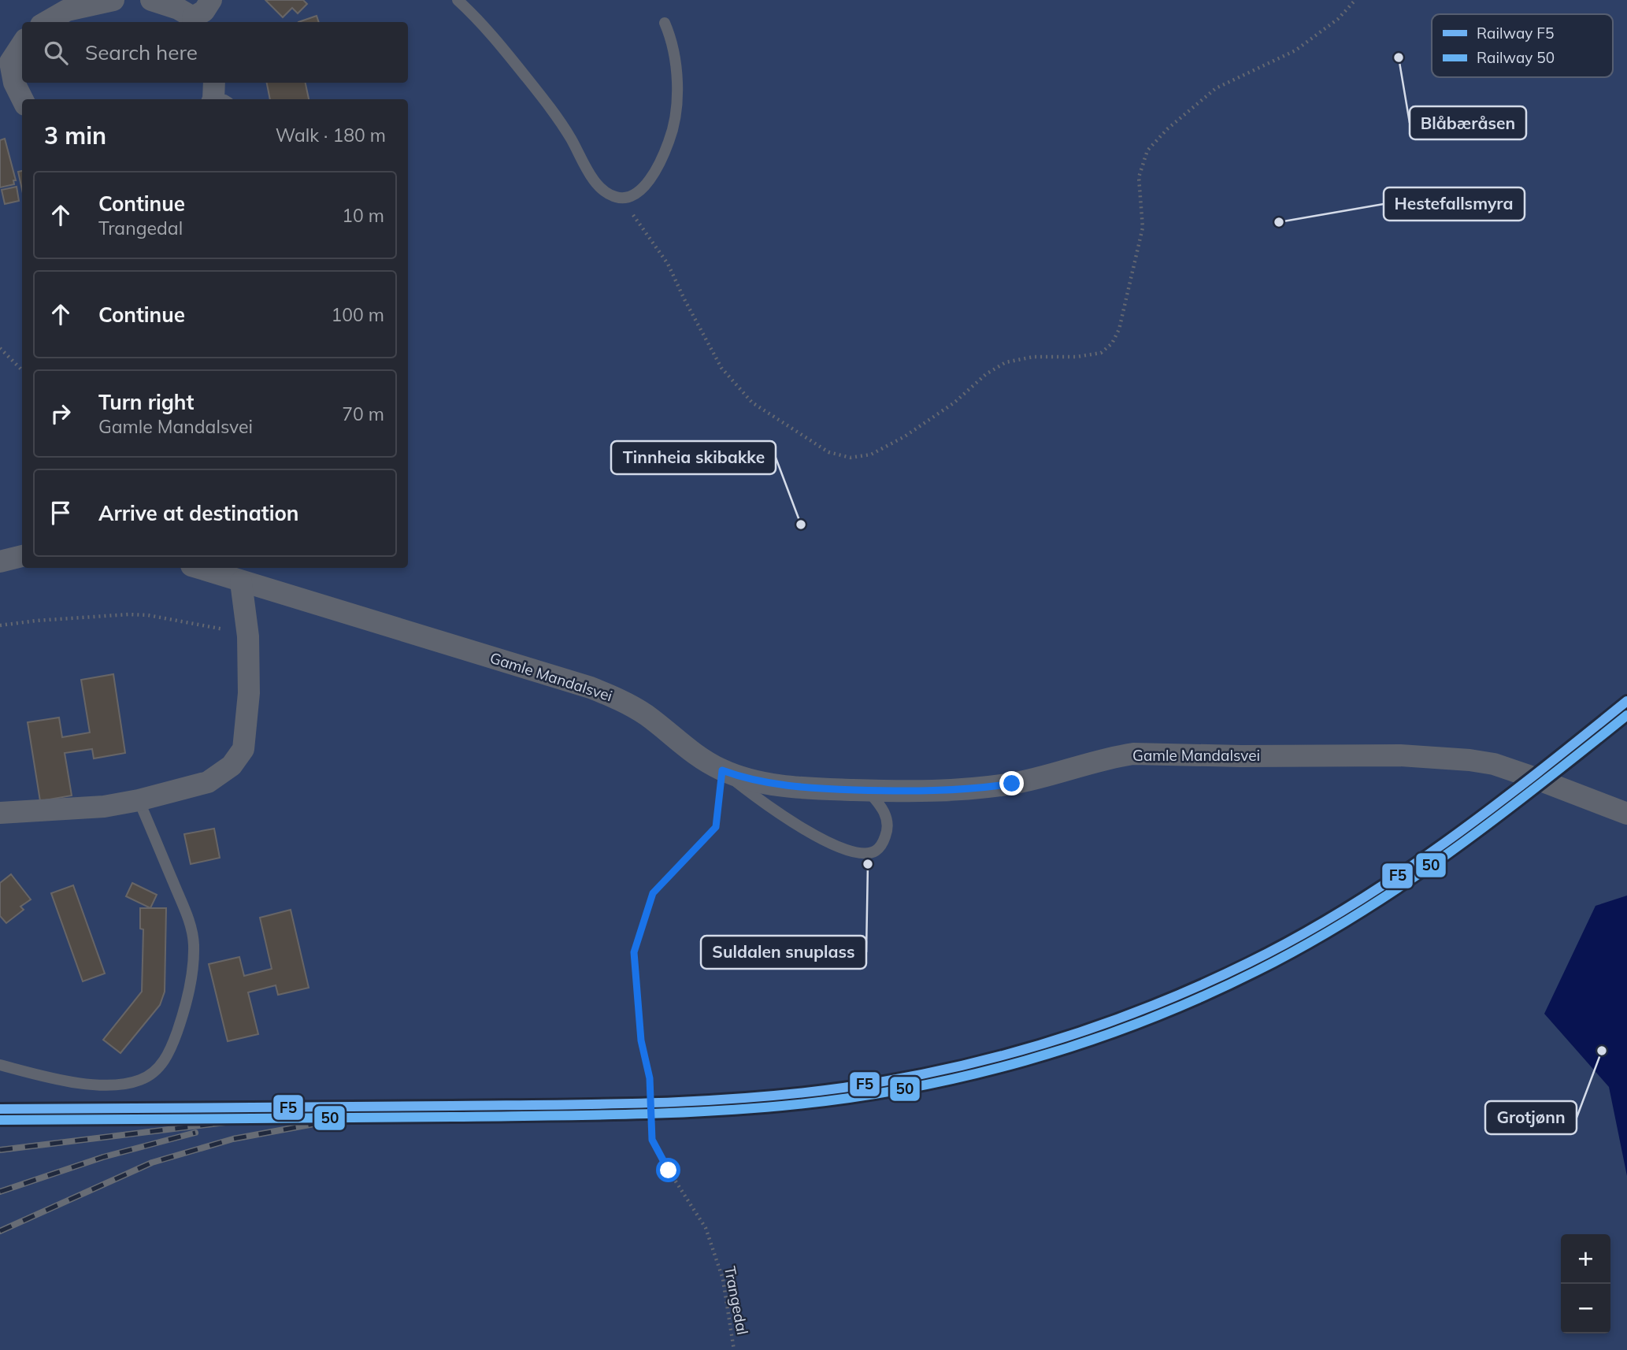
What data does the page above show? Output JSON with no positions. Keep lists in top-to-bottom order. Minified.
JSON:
{"streets":{"street":["Gamle Mandalsvei"],"path":["Trangedal"]},"crossings":[["Gamle Mandalsvei","Trangedal"]],"places":["Blåbæråsen","Hestefallsmyra","Tinnheia skibakke","Suldalen snuplass","Grotjønn"],"lines":["rail line F5","rail line 50"],"legend":["Railway F5","Railway 50"],"page":{"search":"Search here","heading":["3 min","Walk · 180 m"],"list":[["Continue","Trangedal","10 m"],["Continue","100 m"],["Turn right","Gamle Mandalsvei","70 m"],"Arrive at destination"],"map_buttons":["+","−"]}}
